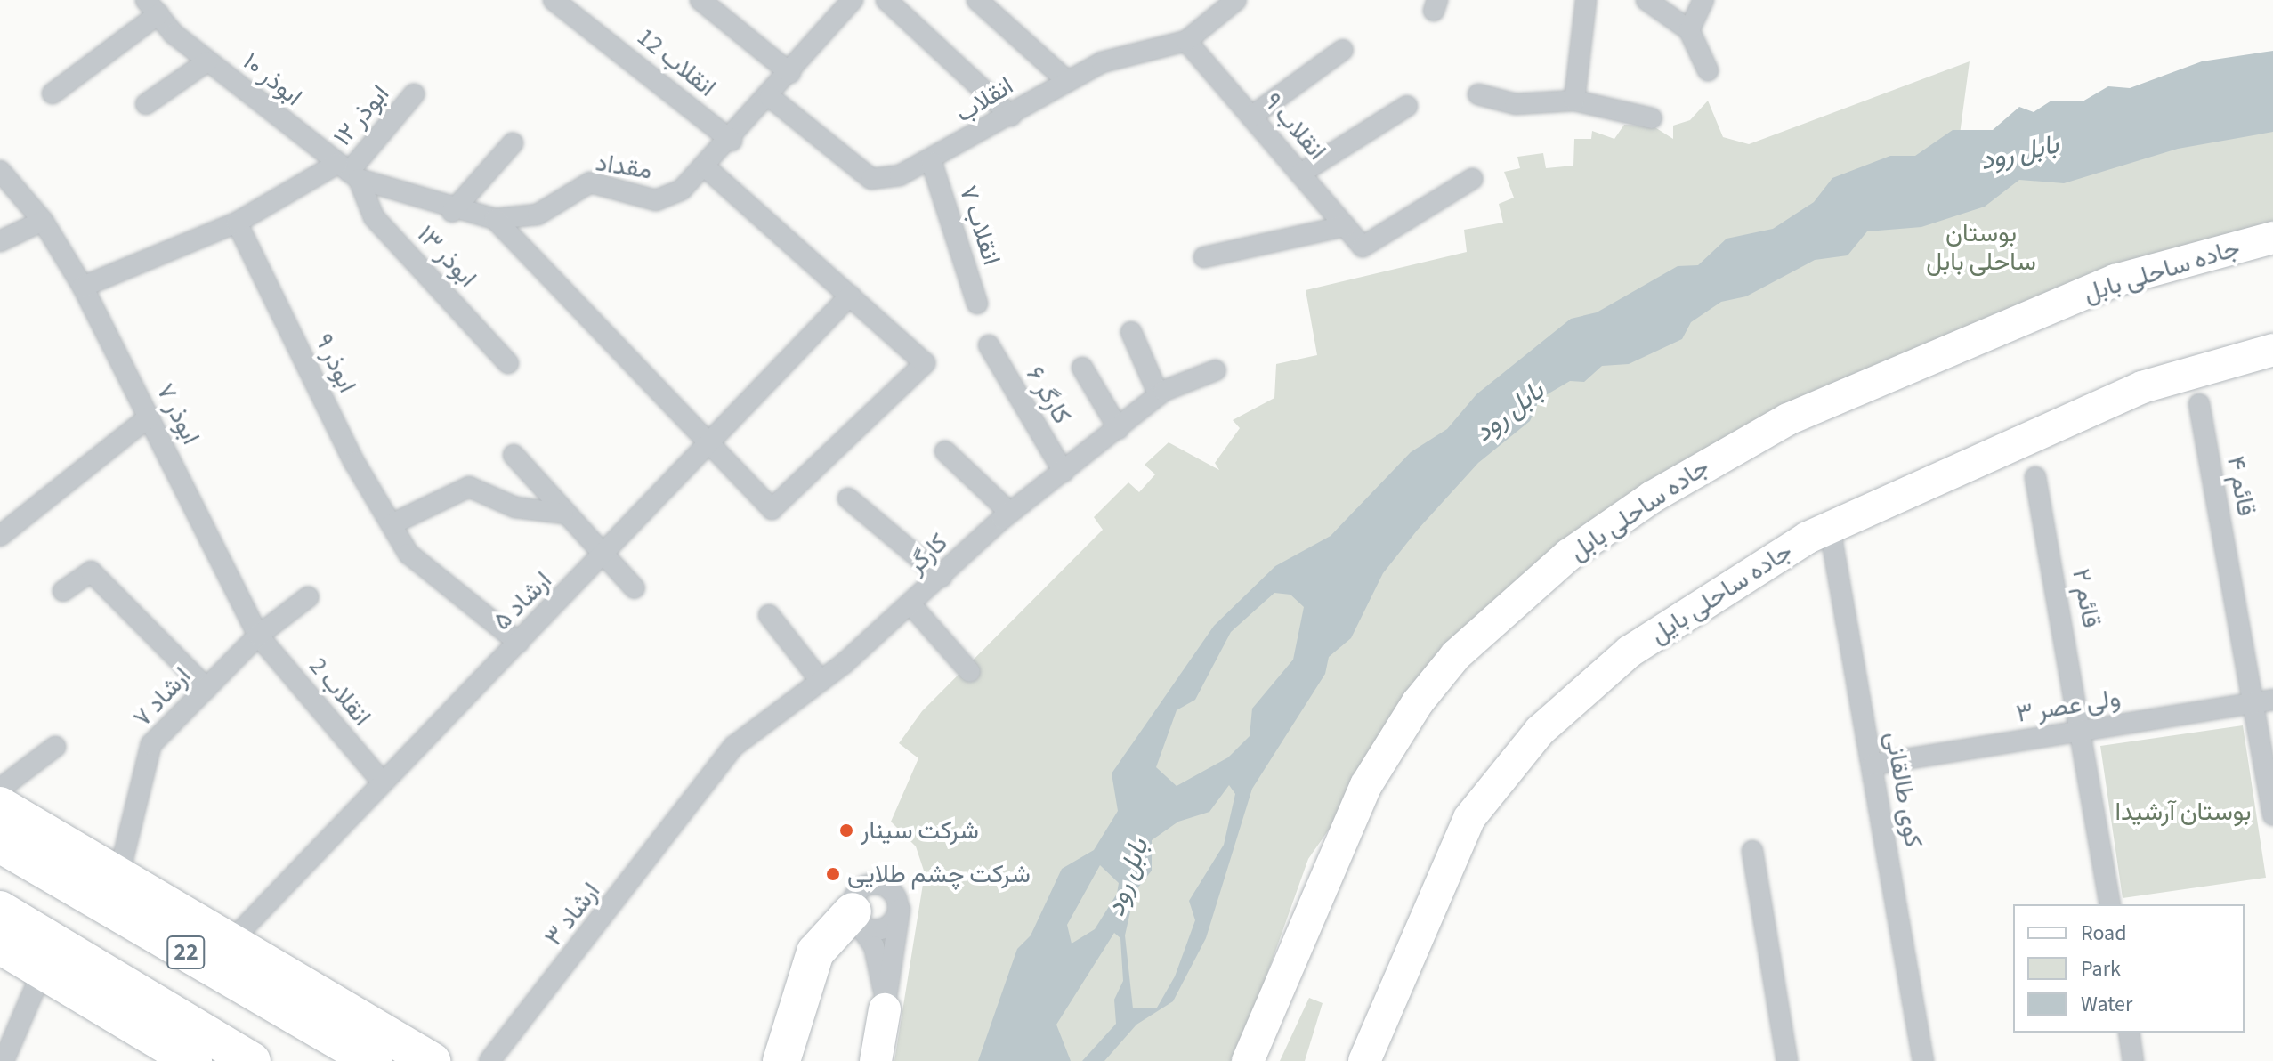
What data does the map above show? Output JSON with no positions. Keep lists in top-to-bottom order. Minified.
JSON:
{"streets":{"highway":["22"],"main road":["جاده ساحلی بابل","جاده ساحلی بایل"],"street":["انقلاب 12","ابوذر ۱۰","انقلاب","ابوذر ۱۲","انقلاب ۹","مقداد","انقلاب ۷","ابوذر ۱۳","ابوذر ۹","کارگر ۶","ابوذر ۷","قائم ۴","کارگر","قائم ۲","ارشاد ۵","انقلاب 2","ارشاد ۷","ولی عصر ۳","کوی طالقانی","ارشاد ۳"]},"crossings":[["انقلاب 12","مقداد"],["ابوذر ۱۰","ابوذر ۱۲"],["ابوذر ۱۰","مقداد"],["ابوذر ۱۰","ابوذر ۱۳"],["انقلاب","انقلاب ۹"],["انقلاب","مقداد"],["انقلاب","انقلاب ۷"],["ابوذر ۱۲","مقداد"],["ابوذر ۱۲","ابوذر ۱۳"],["ابوذر ۱۲","ابوذر ۹"],["ابوذر ۱۲","ابوذر ۷"],["مقداد","ابوذر ۱۳"],["ابوذر ۹","ارشاد ۵"],["کارگر ۶","کارگر"],["ابوذر ۷","انقلاب 2"],["ابوذر ۷","ارشاد ۷"],["قائم ۴","ولی عصر ۳"],["کارگر","ارشاد ۳"],["جاده ساحلی بایل","کوی طالقانی"],["قائم ۲","ولی عصر ۳"],["ارشاد ۵","انقلاب 2"],["انقلاب 2","ارشاد ۷"],["ولی عصر ۳","کوی طالقانی"]],"water":["بابل رود"],"parks":["بوستان ساحلی بابل","بوستان آرشیدا"],"places":["شرکت سینار","شرکت چشم طلایی"],"legend":["Road","Park","Water"]}
